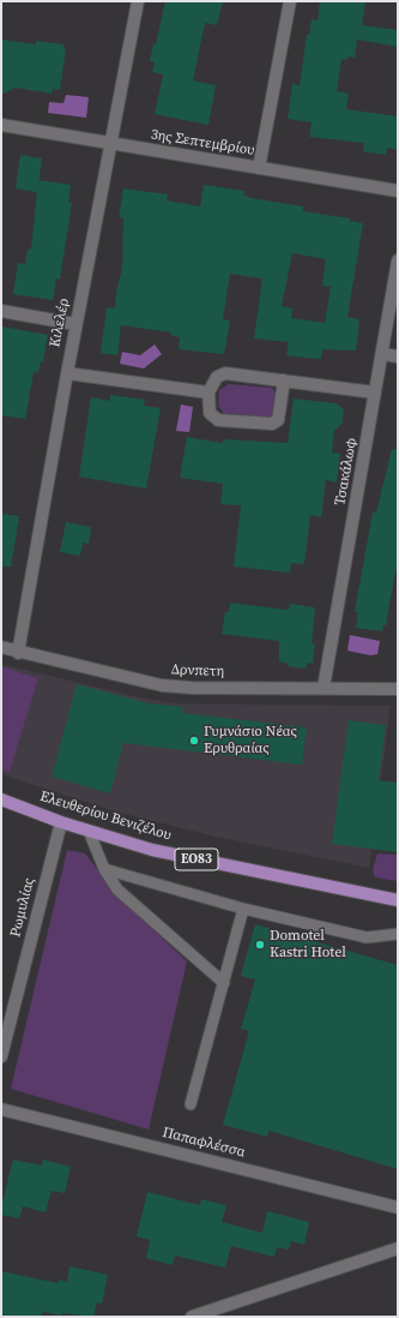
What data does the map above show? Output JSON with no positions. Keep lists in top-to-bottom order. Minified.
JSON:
{"streets":{"main road":["Ελευθερίου Βενιζέλου","ΕΟ83"],"street":["3ης Σεπτεμβρίου","Κιλελέρ","Τσακάλωφ","Δρνπετη","Ρωμυλίας","Παπαφλέσσα"]},"crossings":[["3ης Σεπτεμβρίου","Κιλελέρ"],["Κιλελέρ","Δρνπετη"],["Τσακάλωφ","Δρνπετη"],["Ελευθερίου Βενιζέλου","Ρωμυλίας"]],"places":["Γυμνάσιο Νέας Ερυθραίας","Domotel Kastri Hotel"]}
